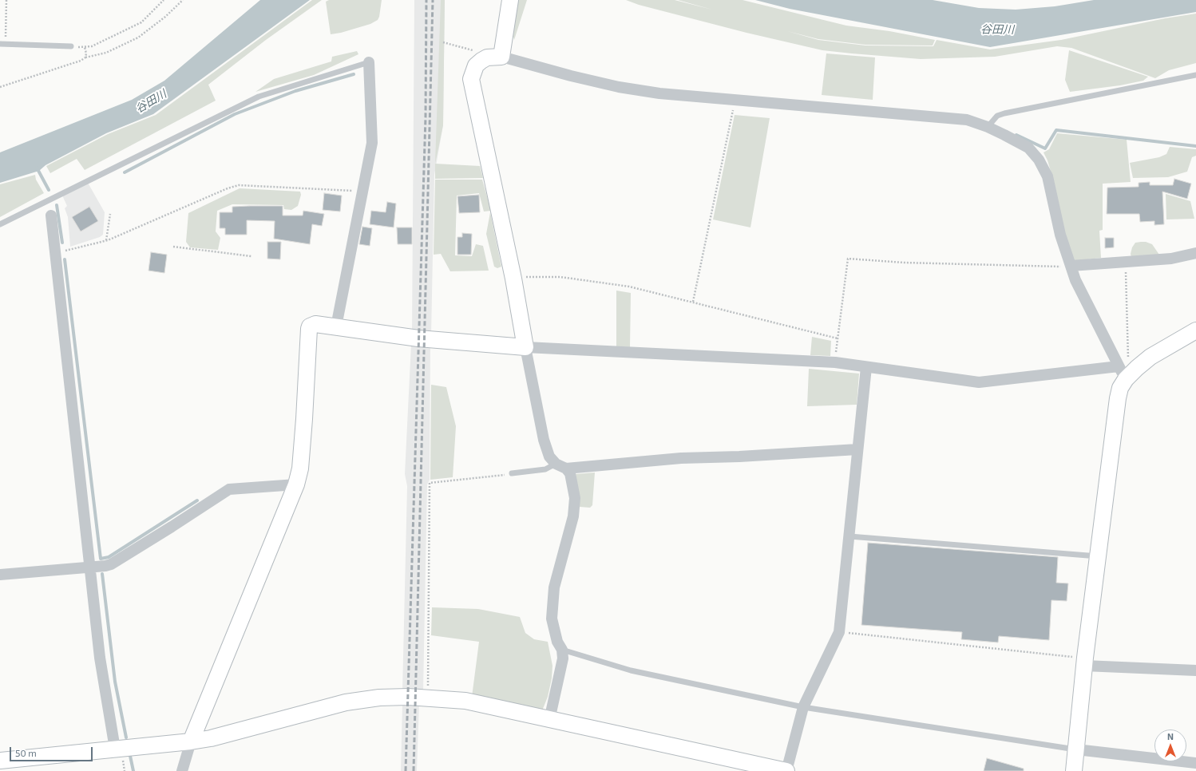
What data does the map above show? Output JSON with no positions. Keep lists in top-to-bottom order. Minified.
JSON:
{"water":["谷田川"],"scale_bar":"50 m","north":"top"}
